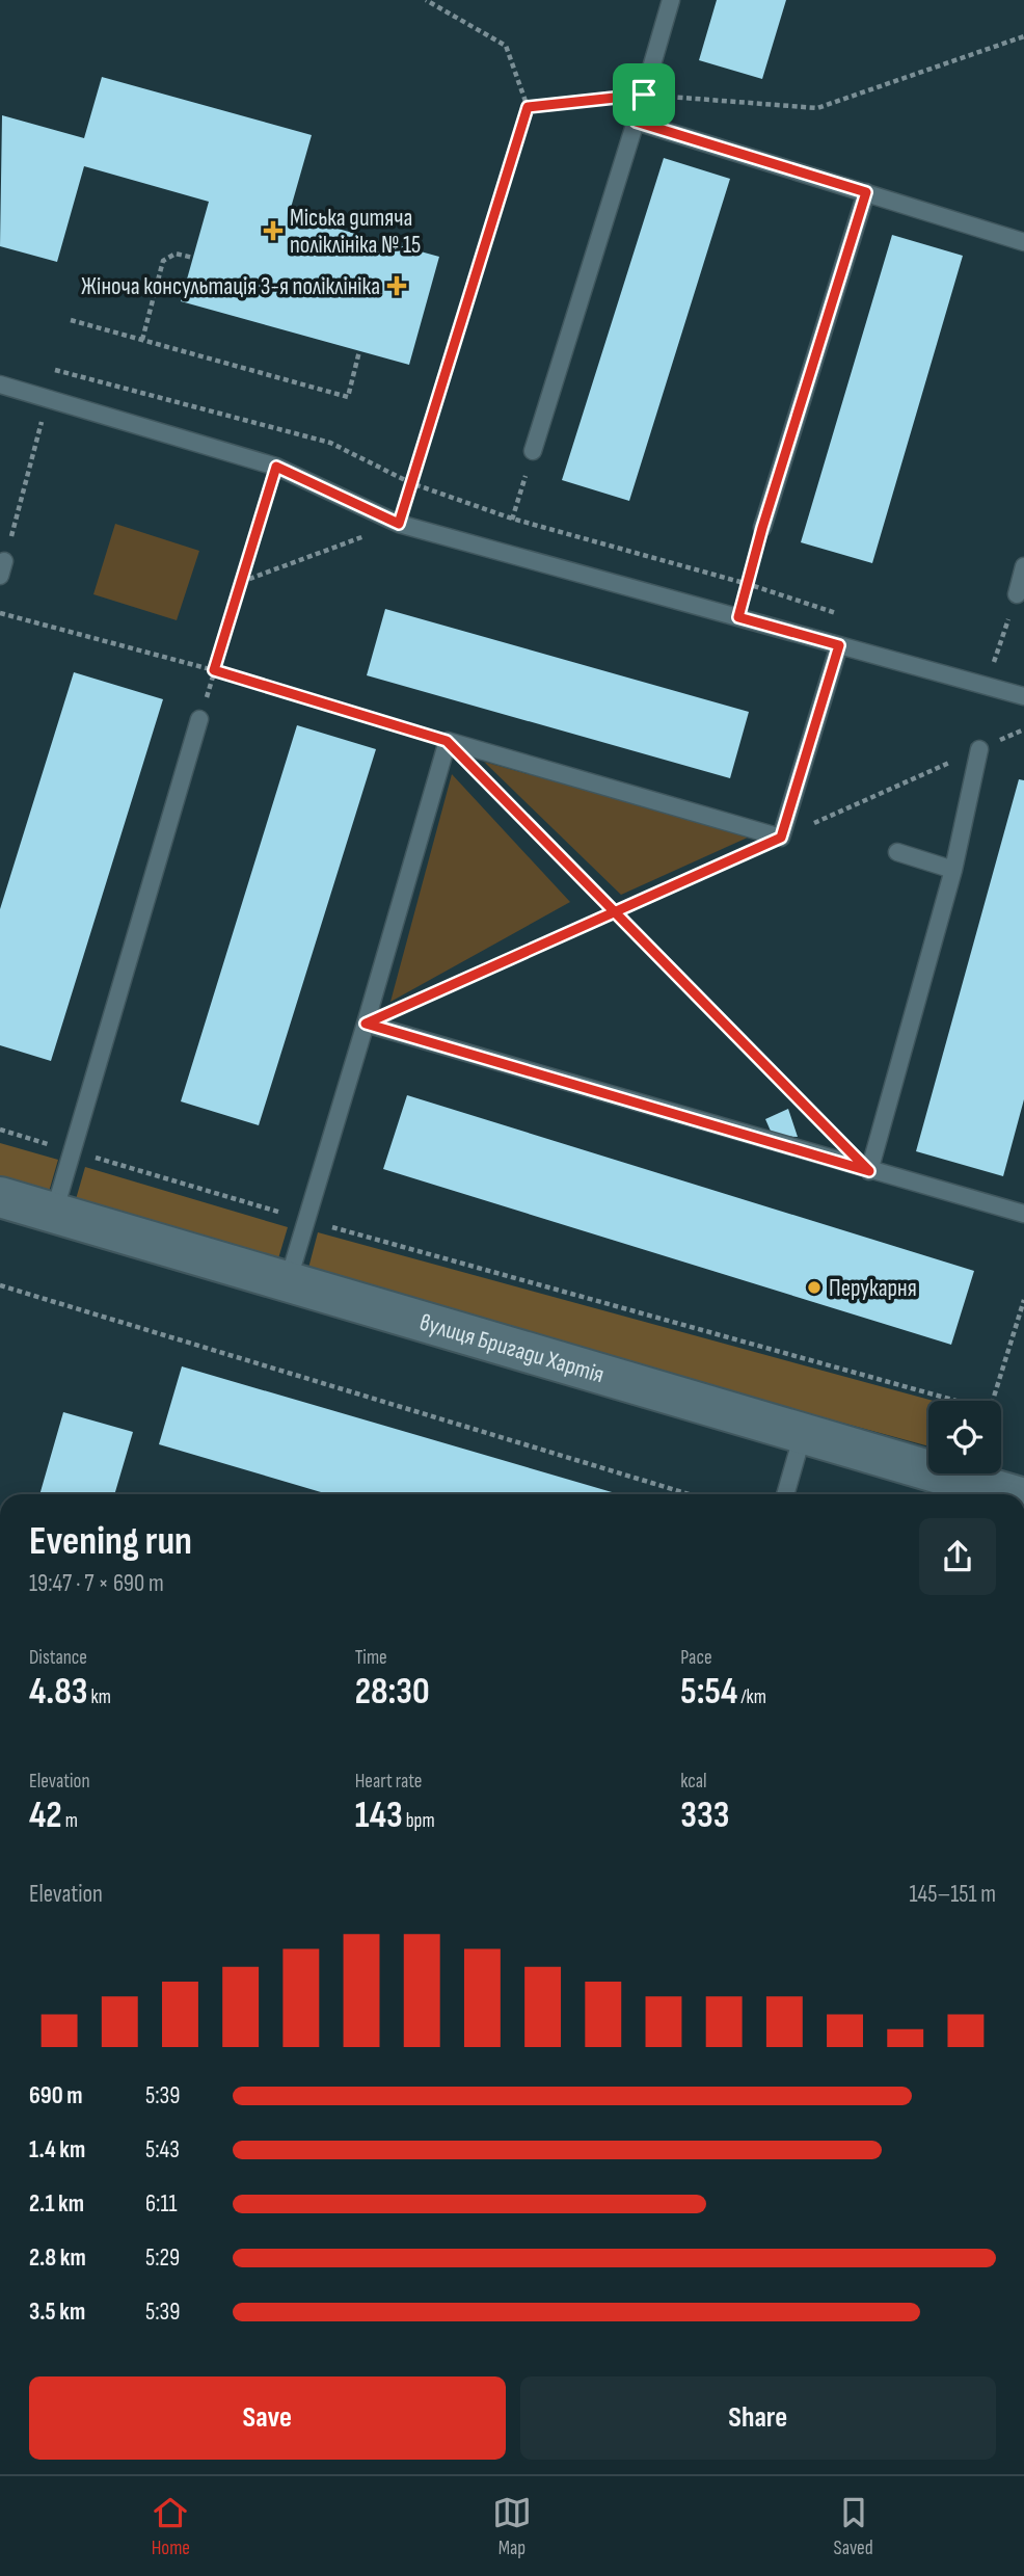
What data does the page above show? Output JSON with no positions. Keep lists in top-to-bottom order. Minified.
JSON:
{"streets":{"street":["вулиця Бригади Хартія"]},"places":{"health":["Міська дитяча поліклініка № 15","Жіноча консультація 3-я поліклініка"],"other":["Перукарня"]},"page":{"heading":["Evening run","19:47 · 7 × 690 m"],"stats":[["Distance","4.83 km"],["Time","28:30"],["Pace","5:54 /km"],["Elevation","42 m"],["Heart rate","143 bpm"],["kcal","333"]],"chart":["Elevation","145–151 m"],"list":[{"name":"690 m","note":"5:39"},{"name":"1.4 km","note":"5:43"},{"name":"2.1 km","note":"6:11"},{"name":"2.8 km","note":"5:29"},{"name":"3.5 km","note":"5:39"}],"buttons":["Save","Share"],"tabs":["Home","Map","Saved"]}}
